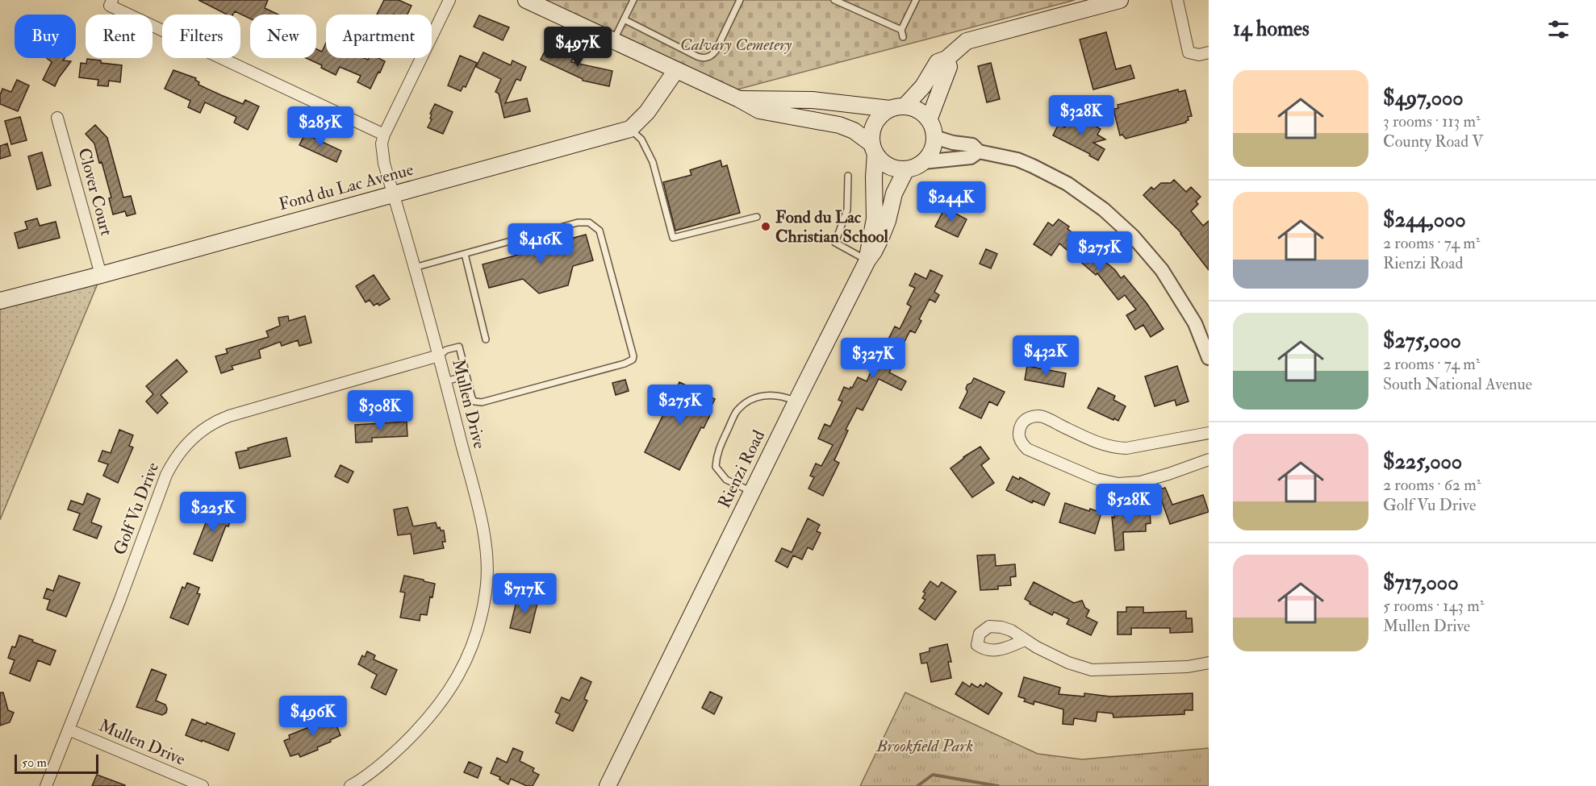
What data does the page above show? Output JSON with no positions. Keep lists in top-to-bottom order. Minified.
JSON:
{"streets":{"main road":["Fond du Lac Avenue","Rienzi Road"],"street":["Clover Court","Mullen Drive","Golf Vu Drive"]},"crossings":[["Fond du Lac Avenue","Clover Court"],["Fond du Lac Avenue","Mullen Drive"],["Mullen Drive","Golf Vu Drive"]],"parks":["Calvary Cemetery","Brookfield Park"],"places":["Fond du Lac Christian School"],"scale_bar":"50 m","page":{"heading":"14 homes","chip":["Buy","Rent","Filters","New","Apartment"],"price":["$497K","$328K","$285K","$244K","$416K","$275K","$432K","$327K","$275K","$308K","$528K","$225K","$717K","$496K"],"list":[{"name":"$497,000","note":"3 rooms · 113 m² · County Road V"},{"name":"$244,000","note":"2 rooms · 74 m² · Rienzi Road"},{"name":"$275,000","note":"2 rooms · 74 m² · South National Avenue"},{"name":"$225,000","note":"2 rooms · 62 m² · Golf Vu Drive"},{"name":"$717,000","note":"5 rooms · 143 m² · Mullen Drive"}],"scale":"50 m"}}
